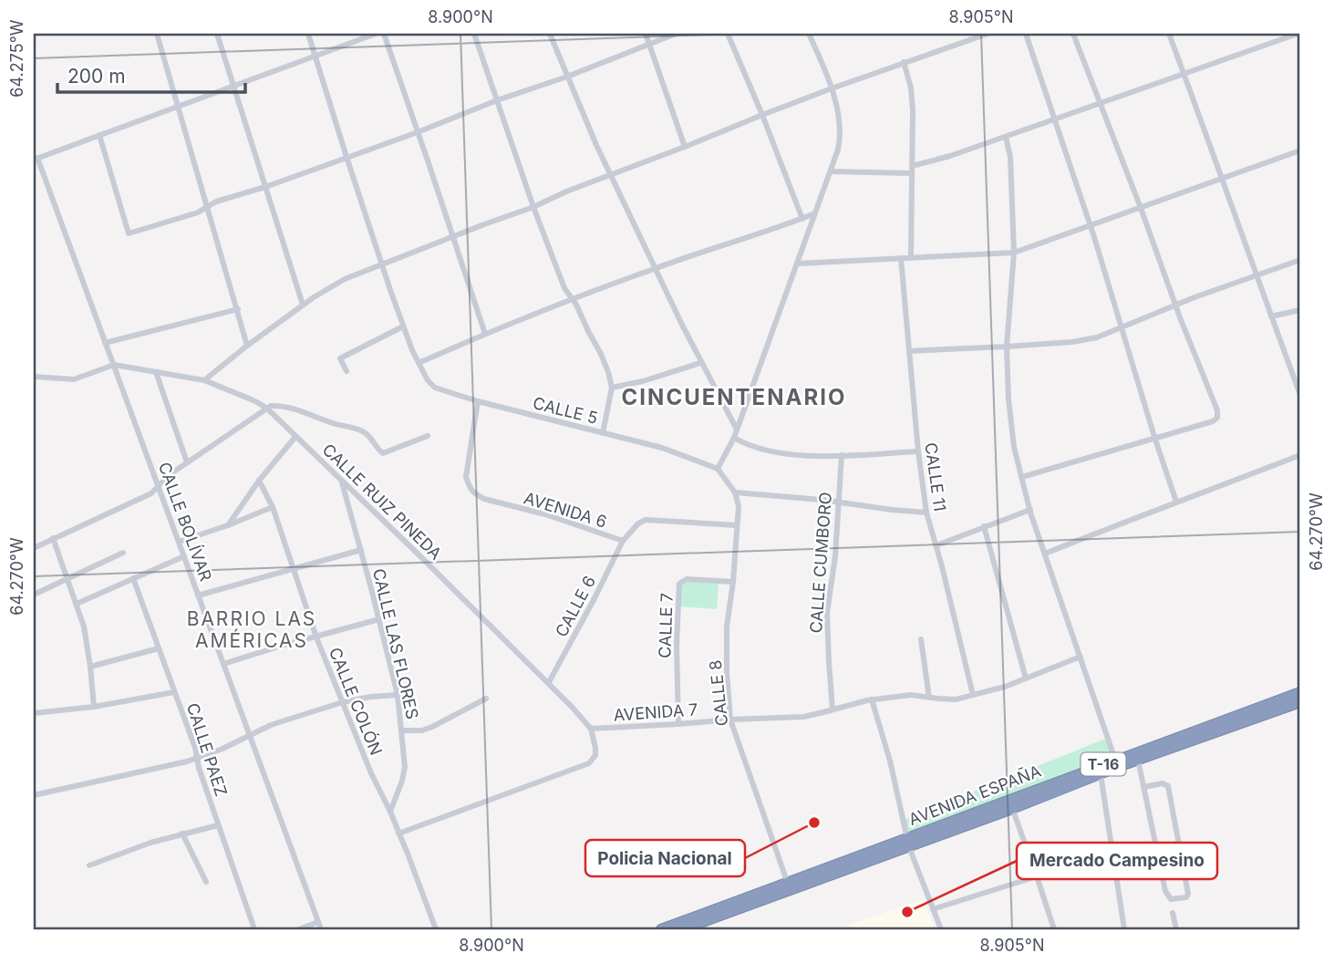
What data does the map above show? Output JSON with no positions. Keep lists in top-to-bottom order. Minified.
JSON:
{"streets":{"highway":["T-16","AVENIDA ESPAÑA"],"street":["CALLE 5","CALLE 11","CALLE RUIZ PINEDA","AVENIDA 6","CALLE BOLÍVAR","CALLE CUMBORO","CALLE 6","CALLE 7","CALLE LAS FLORES","CALLE 8","CALLE COLÓN","AVENIDA 7","CALLE PAEZ"]},"crossings":[["CALLE 5","AVENIDA 6"],["CALLE 11","AVENIDA 7"],["CALLE RUIZ PINEDA","CALLE BOLÍVAR"],["CALLE RUIZ PINEDA","CALLE 6"],["CALLE RUIZ PINEDA","CALLE LAS FLORES"],["CALLE RUIZ PINEDA","AVENIDA 7"],["AVENIDA 6","CALLE 6"],["AVENIDA 6","CALLE 8"],["CALLE CUMBORO","AVENIDA 7"],["CALLE 7","CALLE 8"],["CALLE 7","AVENIDA 7"],["CALLE LAS FLORES","CALLE COLÓN"],["CALLE 8","AVENIDA 7"],["CALLE 8","AVENIDA ESPAÑA"]],"districts":["CINCUENTENARIO","BARRIO LAS AMÉRICAS"],"places":["Policia Nacional","Mercado Campesino"],"scale_bar":"200 m","coordinates":["8.900°N","8.905°N","64.275°W","64.270°W"]}
